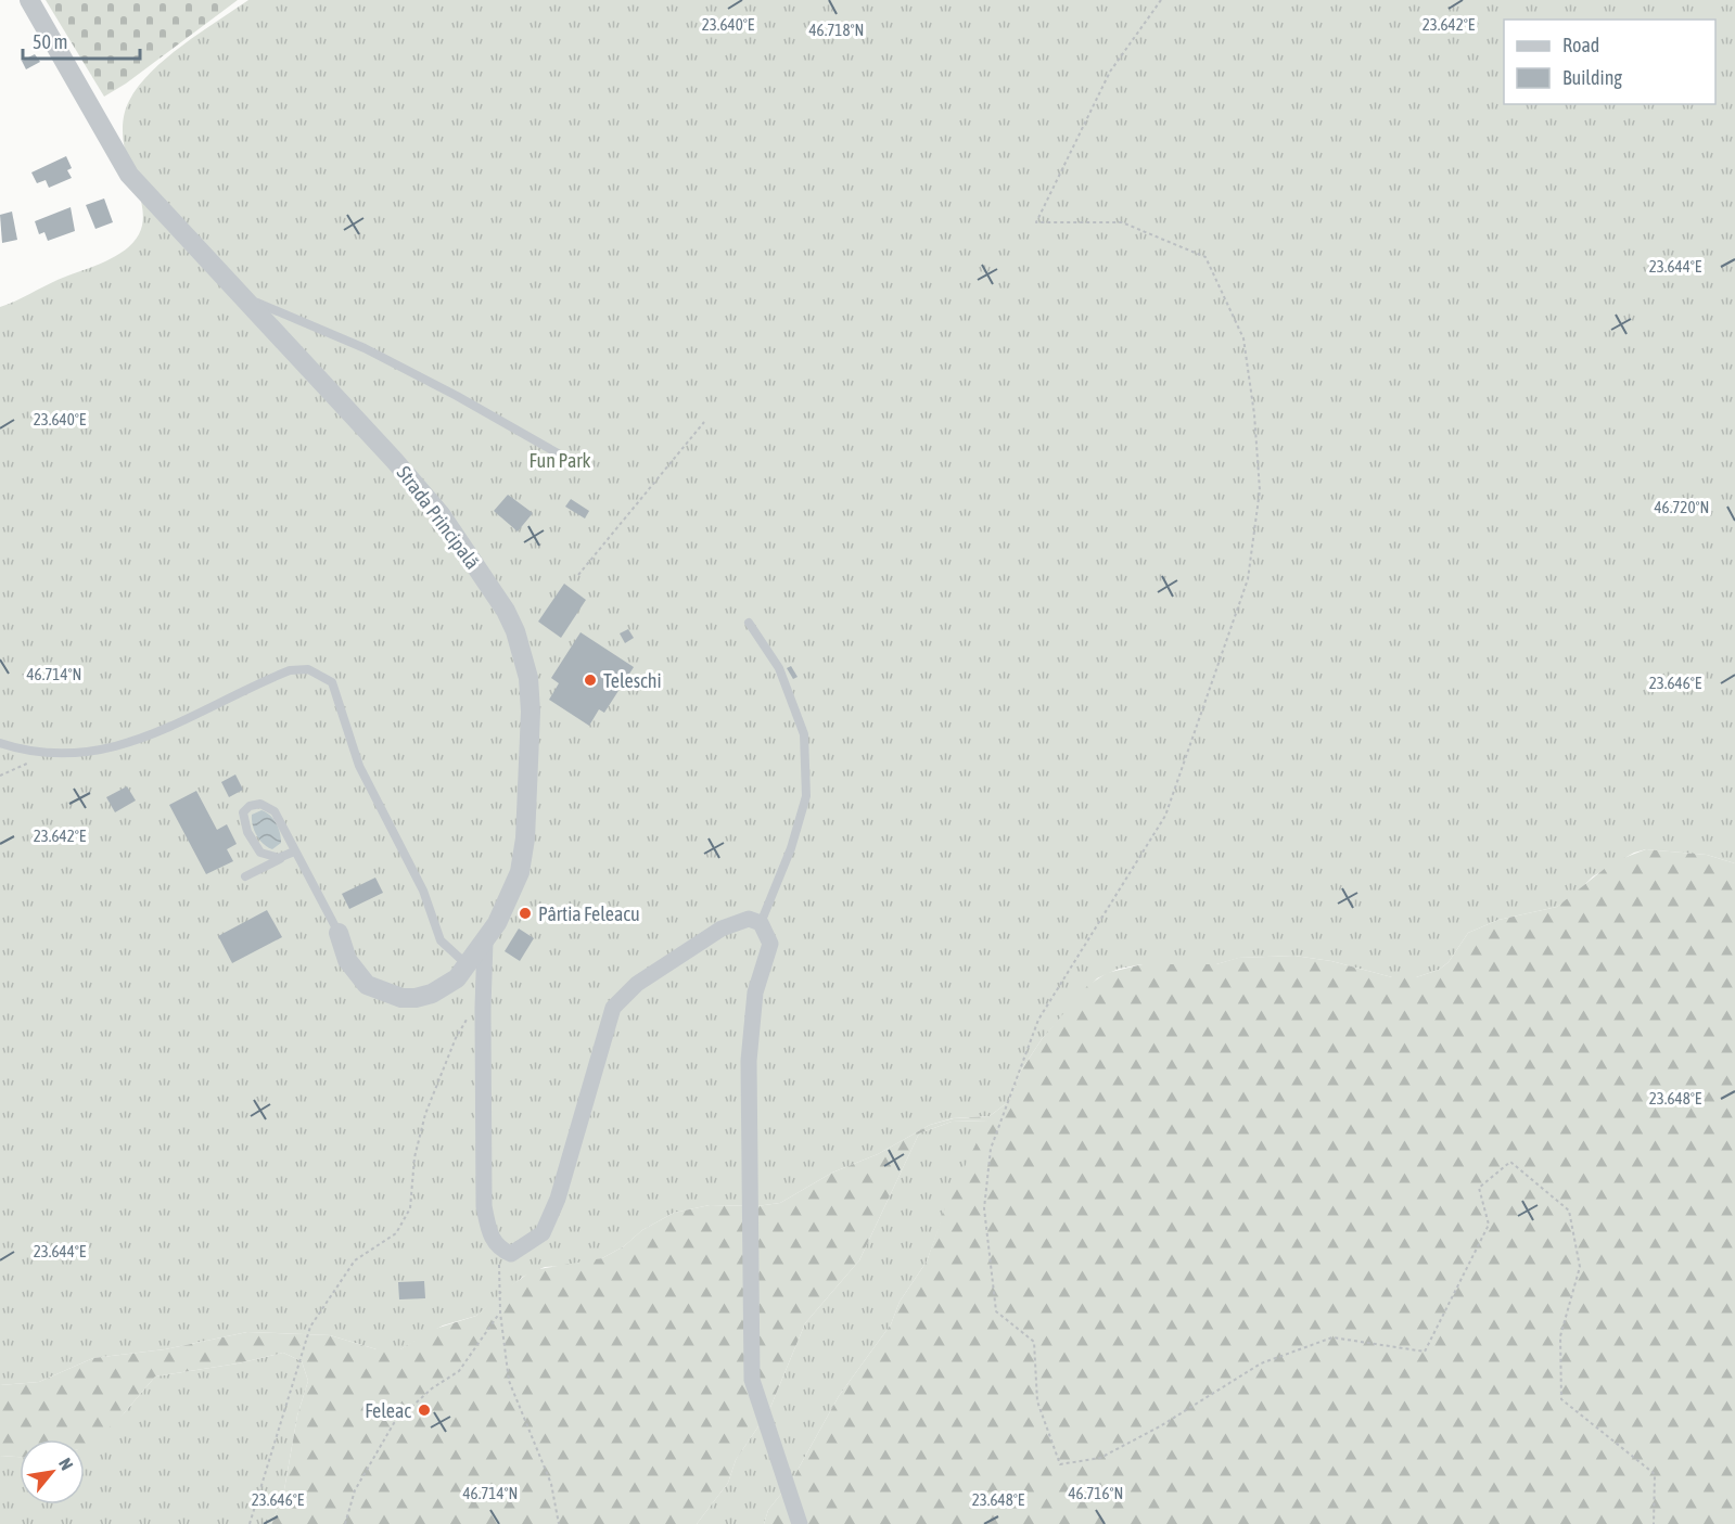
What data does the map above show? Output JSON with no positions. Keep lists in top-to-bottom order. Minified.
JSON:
{"streets":{"street":["Strada Principală"]},"parks":["Fun Park"],"places":["Teleschi","Pârtia Feleacu","Feleac"],"legend":["Road","Building"],"scale_bar":"50 m","north":"top right","coordinates":["23.640°E","23.642°E","46.718°N","23.644°E","46.720°N","46.714°N","23.646°E","23.648°E","46.716°N"]}
